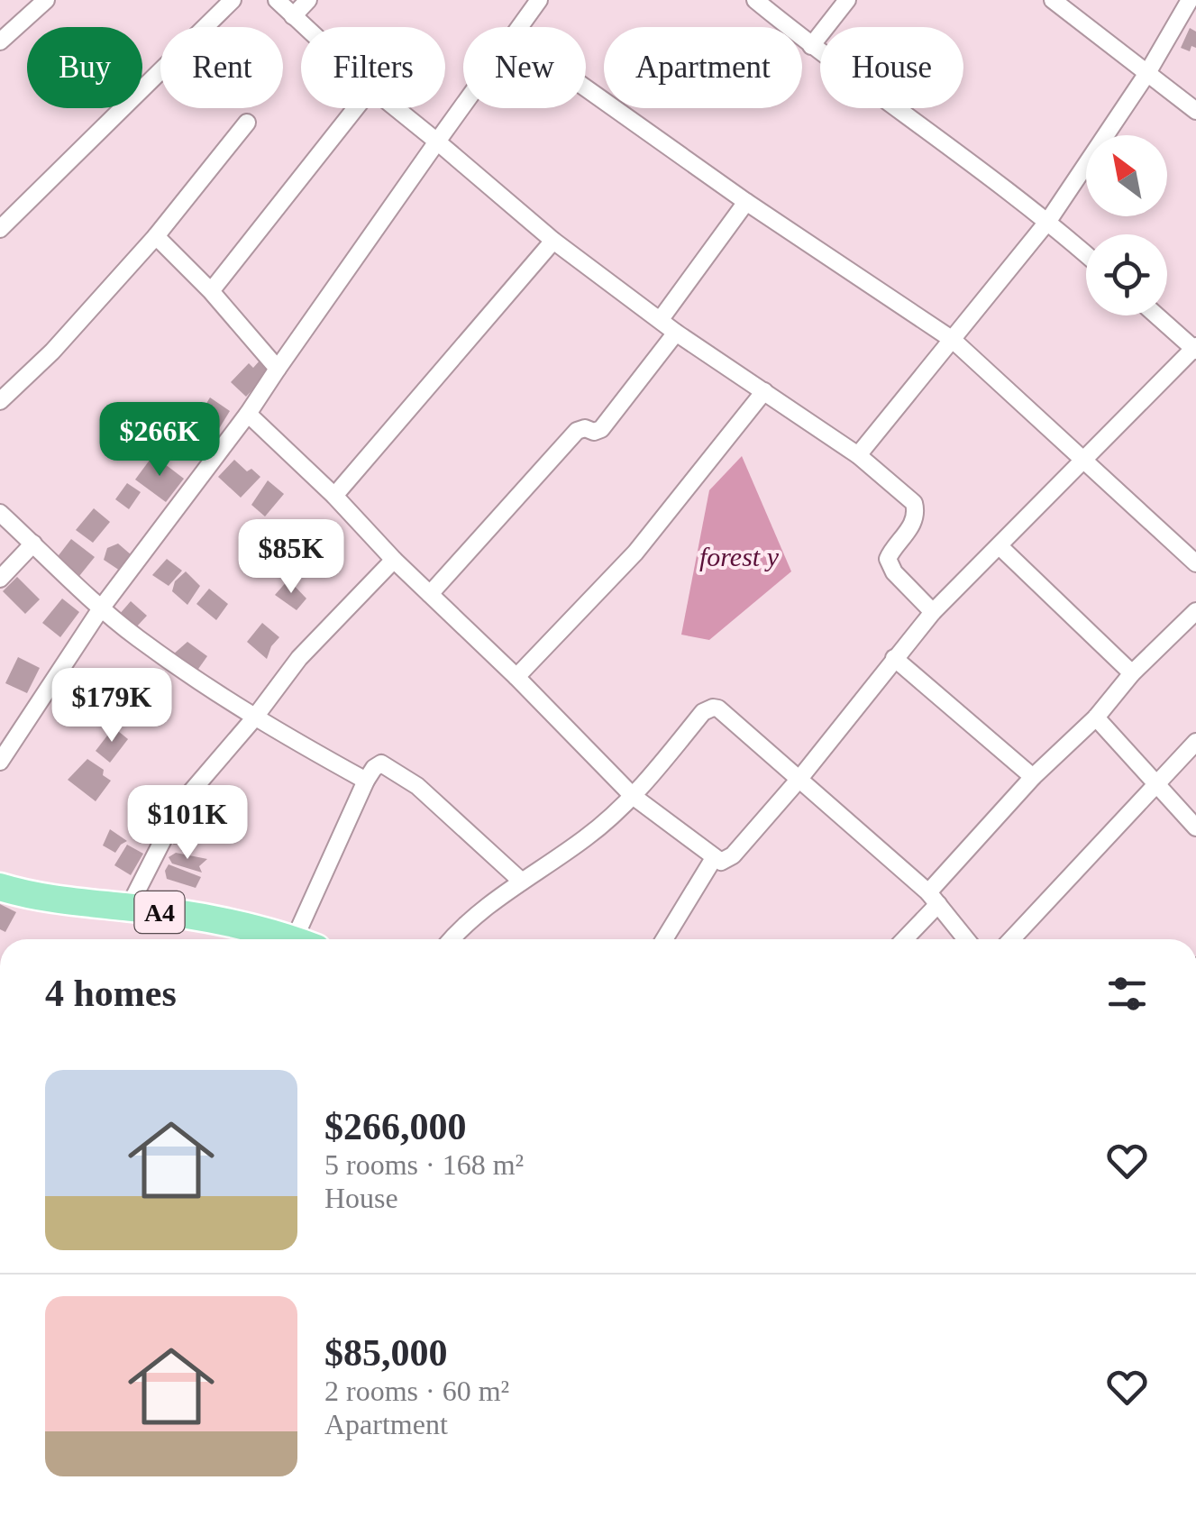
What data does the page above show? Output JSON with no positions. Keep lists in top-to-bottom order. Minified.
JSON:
{"streets":{"highway":["A4"]},"parks":["forest y"],"north":"top left","page":{"chip":["Buy","Rent","Filters","New","Apartment","House"],"price":["$266K","$85K","$179K","$101K"],"heading":"4 homes","list":[{"name":"$266,000","note":"5 rooms · 168 m² · House"},{"name":"$85,000","note":"2 rooms · 60 m² · Apartment"}]}}
